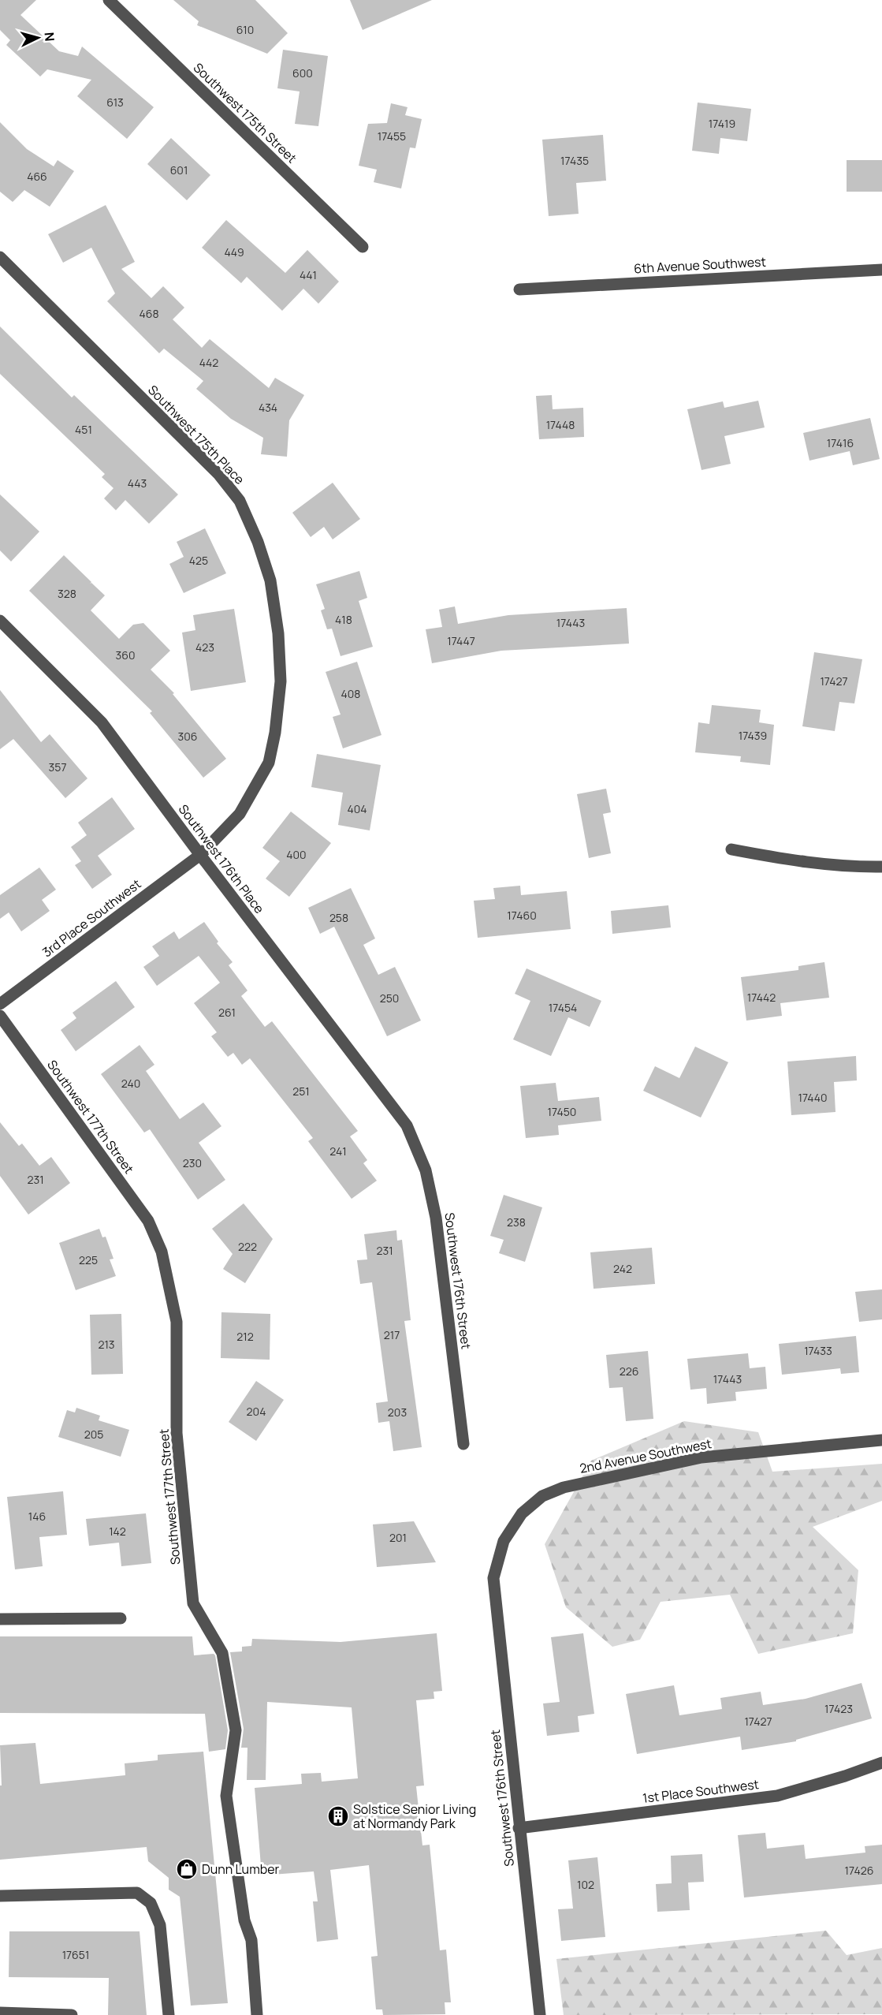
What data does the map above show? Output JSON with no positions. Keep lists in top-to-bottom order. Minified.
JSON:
{"streets":{"street":["Southwest 175th Street","6th Avenue Southwest","Southwest 175th Place","Southwest 176th Place","3rd Place Southwest","Southwest 177th Street","Southwest 176th Street","2nd Avenue Southwest","1st Place Southwest"]},"crossings":[["Southwest 175th Place","Southwest 176th Place"],["Southwest 175th Place","3rd Place Southwest"],["Southwest 176th Place","3rd Place Southwest"],["Southwest 176th Place","Southwest 176th Street"],["Southwest 176th Street","2nd Avenue Southwest"],["Southwest 176th Street","1st Place Southwest"]],"places":{"building":["Solstice Senior Living at Normandy Park"],"shop":["Dunn Lumber"]},"house_numbers":["610","600","613","17419","17455","17435","601","466","449","441","468","442","434","17448","451","17416","443","425","328","418","17443","17447","423","360","17427","408","17439","306","357","404","400","17460","258","17442","250","17454","261","240","251","17440","17450","241","230","231","238","222","231","225","242","217","212","213","17433","226","17443","204","203","205","146","142","201","17423","17427","17426","102","17651"],"north":"right"}
